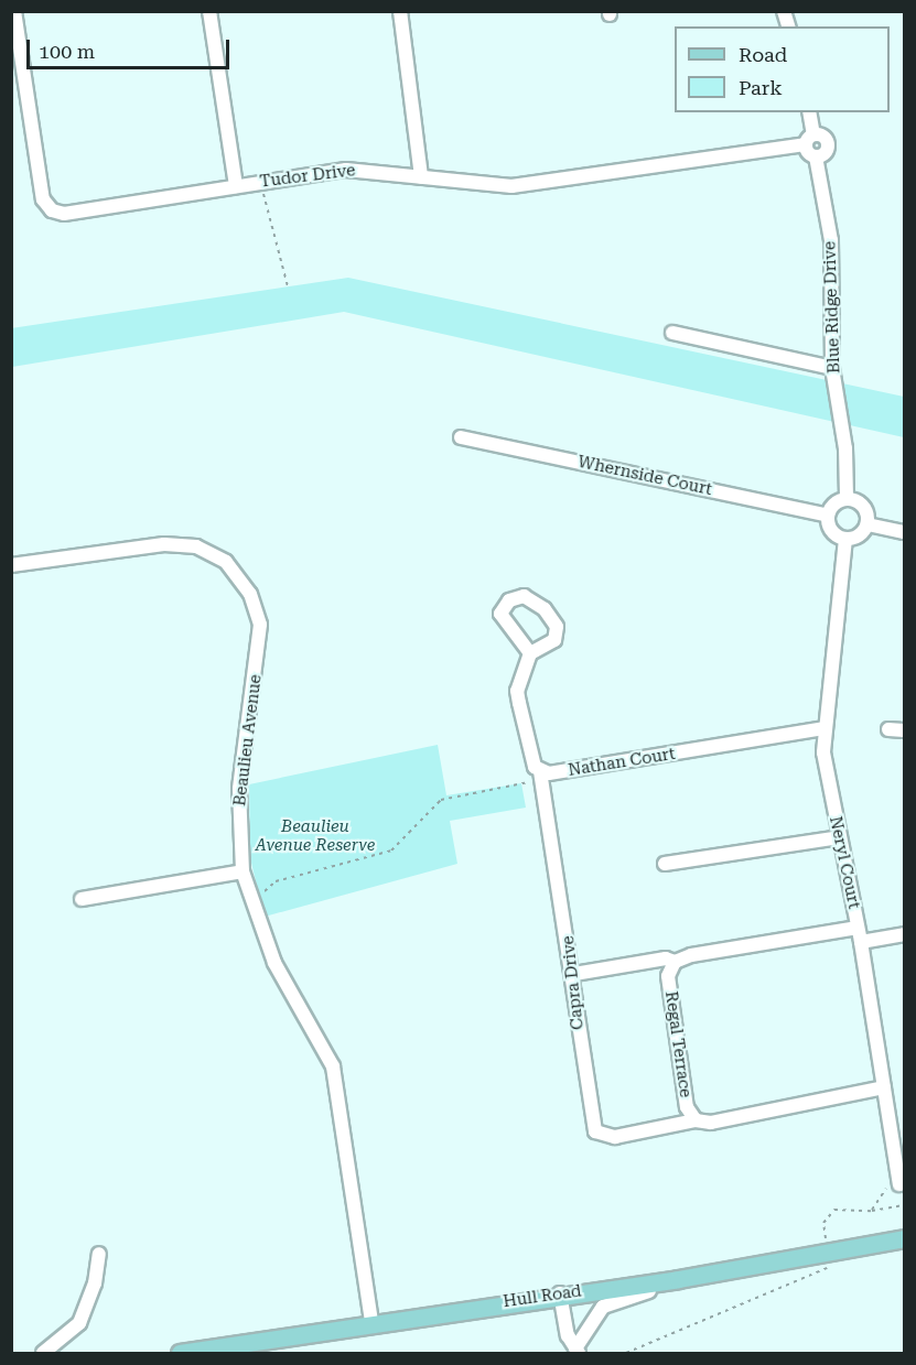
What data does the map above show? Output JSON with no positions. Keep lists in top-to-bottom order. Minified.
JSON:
{"streets":{"main road":["Hull Road"],"street":["Tudor Drive","Blue Ridge Drive","Whernside Court","Beaulieu Avenue","Nathan Court","Neryl Court","Capra Drive","Regal Terrace"]},"crossings":[["Blue Ridge Drive","Whernside Court"],["Blue Ridge Drive","Neryl Court"],["Whernside Court","Neryl Court"],["Beaulieu Avenue","Hull Road"],["Nathan Court","Neryl Court"],["Nathan Court","Capra Drive"],["Neryl Court","Regal Terrace"],["Capra Drive","Regal Terrace"]],"parks":["Beaulieu Avenue Reserve"],"legend":["Road","Park"],"scale_bar":"100 m"}
